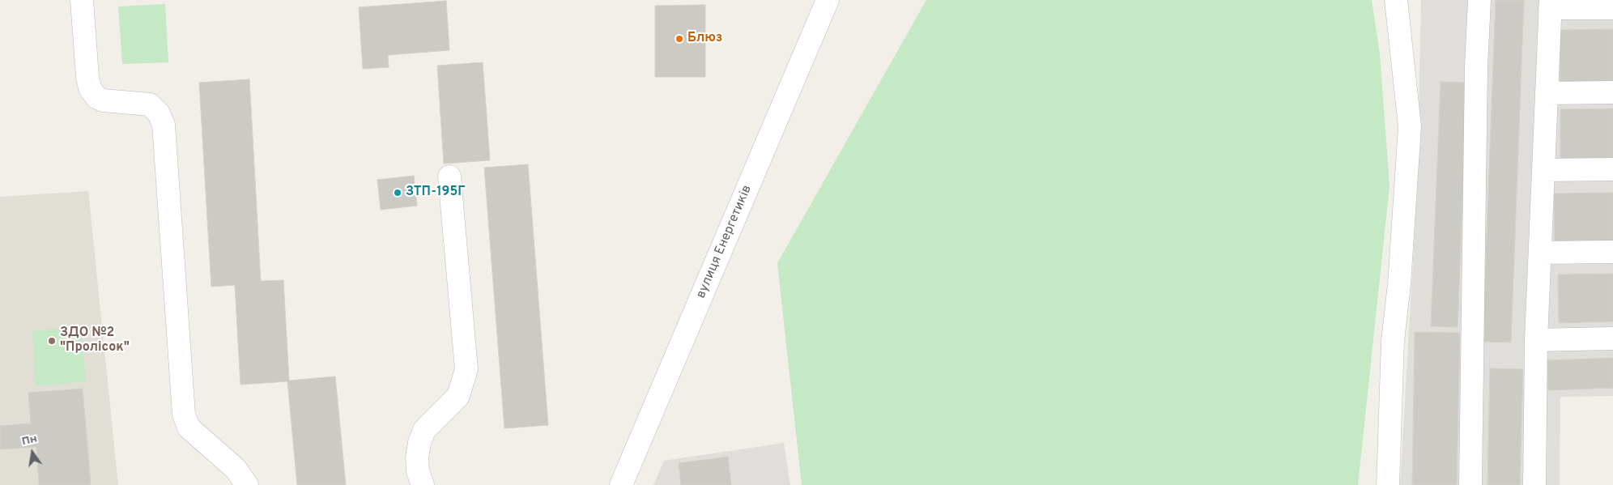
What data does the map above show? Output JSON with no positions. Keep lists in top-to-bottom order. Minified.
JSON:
{"streets":{"street":["вулиця Енергетиків"]},"places":["Блюз","ЗТП-195Г","ЗДО №2 \"Пролісок\""],"north":"top"}
